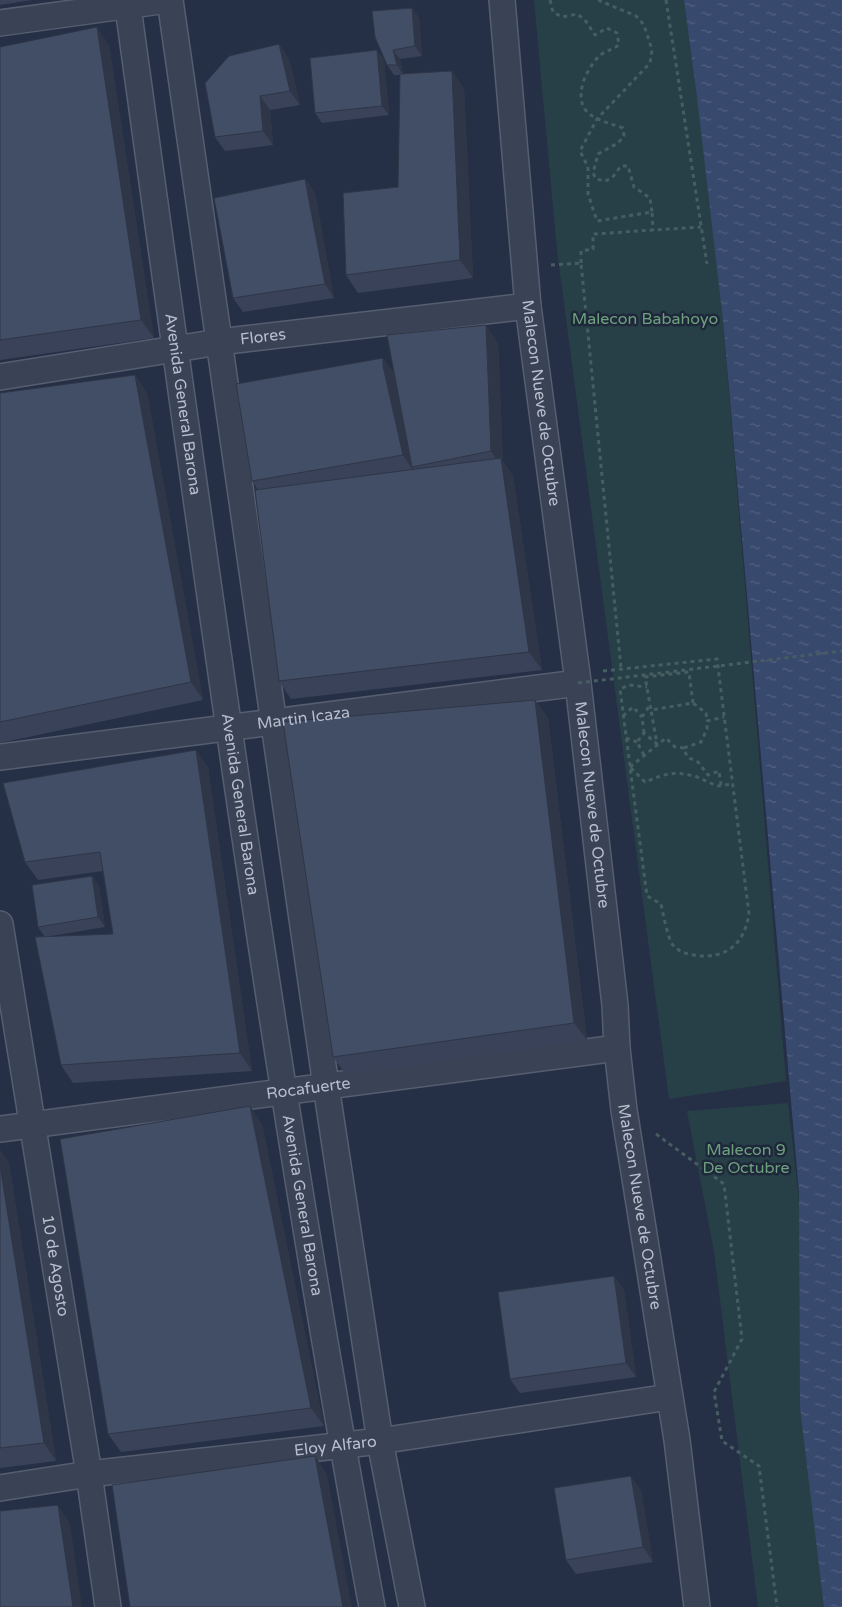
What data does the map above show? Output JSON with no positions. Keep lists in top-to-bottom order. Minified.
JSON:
{"streets":{"street":["Flores","Malecon Nueve de Octubre","Avenida General Barona","Martin Icaza","Rocafuerte","10 de Agosto","Eloy Alfaro"]},"crossings":[["Flores","Malecon Nueve de Octubre"],["Flores","Avenida General Barona"],["Malecon Nueve de Octubre","Martin Icaza"],["Malecon Nueve de Octubre","Rocafuerte"],["Malecon Nueve de Octubre","Eloy Alfaro"],["Avenida General Barona","Martin Icaza"],["Avenida General Barona","Rocafuerte"],["Avenida General Barona","Eloy Alfaro"],["Rocafuerte","10 de Agosto"],["10 de Agosto","Eloy Alfaro"]],"parks":["Malecon Babahoyo","Malecon 9 De Octubre"]}
